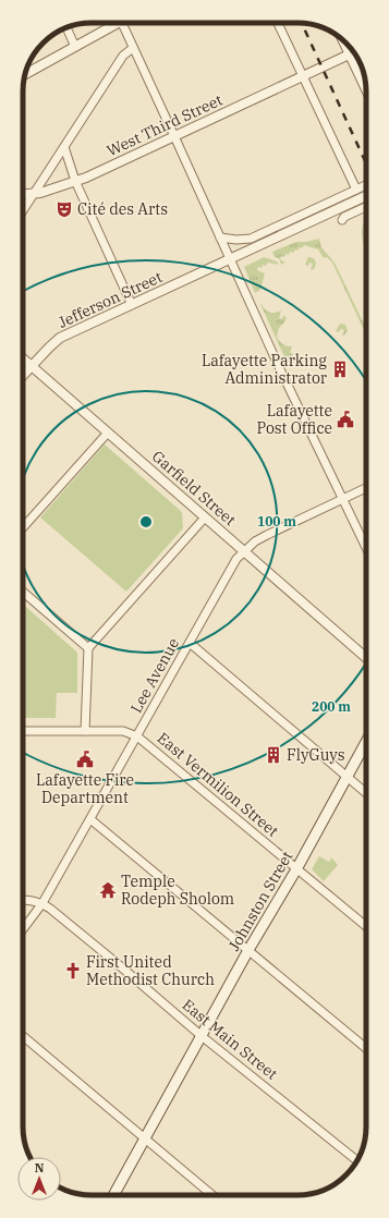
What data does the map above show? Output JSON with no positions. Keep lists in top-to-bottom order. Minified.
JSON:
{"streets":{"main road":["Johnston Street"],"street":["West Third Street","Jefferson Street","Garfield Street","Lee Avenue","East Vermilion Street","East Main Street"]},"crossings":[["Jefferson Street","Garfield Street"],["Garfield Street","Lee Avenue"],["Lee Avenue","East Vermilion Street"],["Lee Avenue","East Main Street"],["East Vermilion Street","Johnston Street"],["Johnston Street","East Main Street"]],"places":{"theatre":["Cité des Arts"],"building":["Lafayette Parking Administrator","FlyGuys"],"public building":["Lafayette Post Office","Lafayette Fire Department"],"temple":["Temple Rodeph Sholom"],"church":["First United Methodist Church"]},"north":"top","rings":["100 m","200 m"]}
